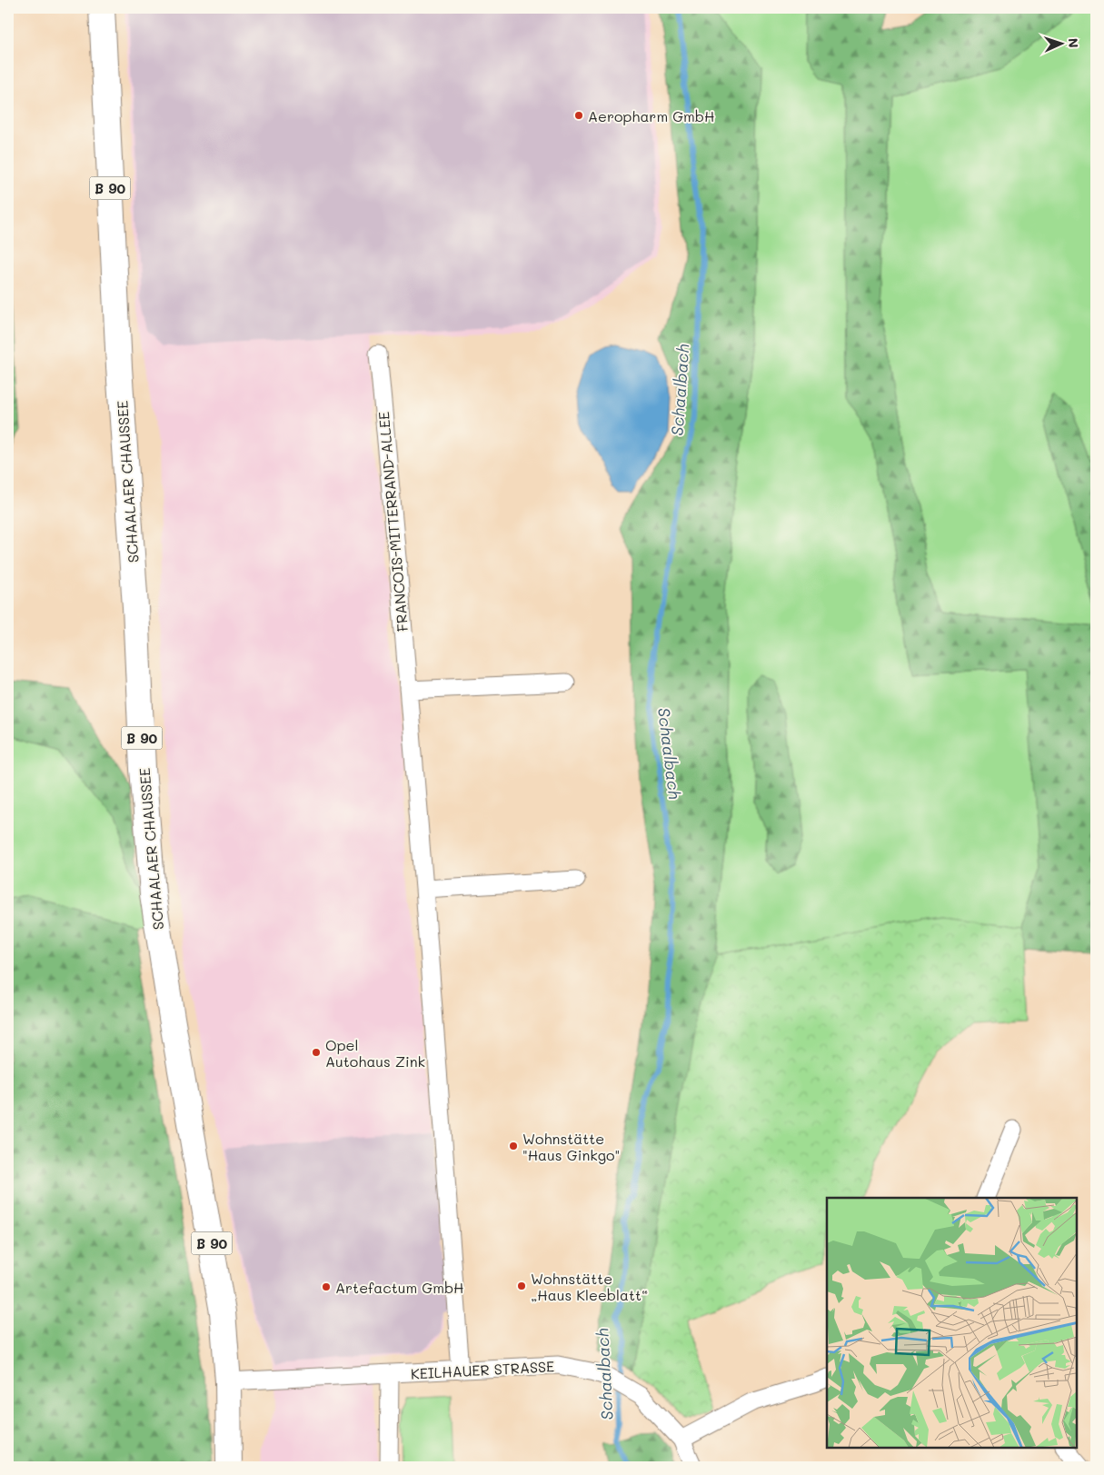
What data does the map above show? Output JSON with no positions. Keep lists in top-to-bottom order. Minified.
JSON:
{"streets":{"main road":["B 90","SCHAALAER CHAUSSEE"],"street":["FRANCOIS-MITTERRAND-ALLEE","KEILHAUER STRASSE"]},"crossings":[["SCHAALAER CHAUSSEE","KEILHAUER STRASSE"],["FRANCOIS-MITTERRAND-ALLEE","KEILHAUER STRASSE"]],"water":["Schaalbach"],"places":["Aeropharm GmbH","Opel Autohaus Zink","Wohnstätte \"Haus Ginkgo\"","Wohnstätte „Haus Kleeblatt“","Artefactum GmbH"],"north":"right"}
